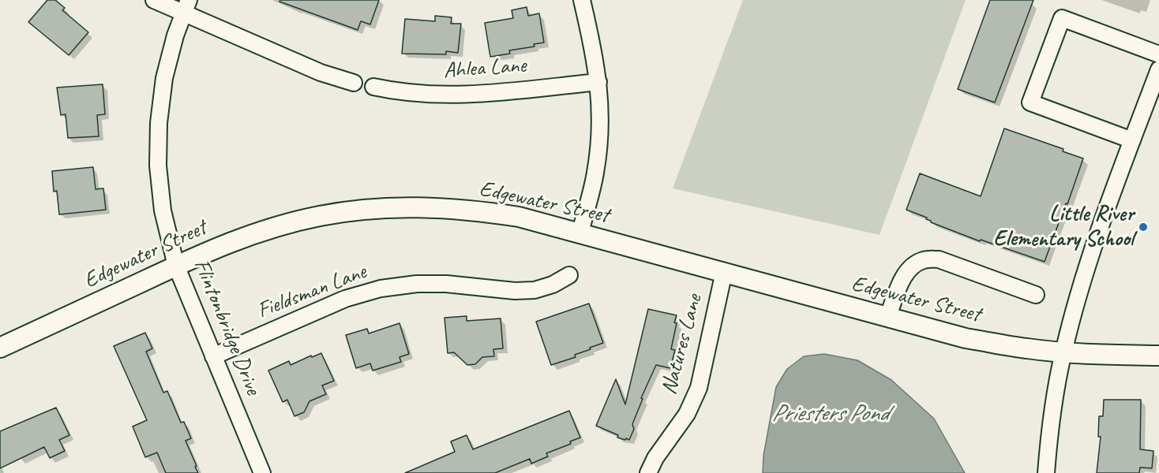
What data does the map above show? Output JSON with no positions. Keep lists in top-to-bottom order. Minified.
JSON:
{"streets":{"street":["Ahlea Lane","Edgewater Street","Fieldsman Lane","Flintonbridge Drive","Natures Lane"]},"crossings":[["Edgewater Street","Flintonbridge Drive"],["Edgewater Street","Natures Lane"],["Fieldsman Lane","Flintonbridge Drive"]],"water":["Priesters Pond"],"places":["Little River Elementary School"]}
